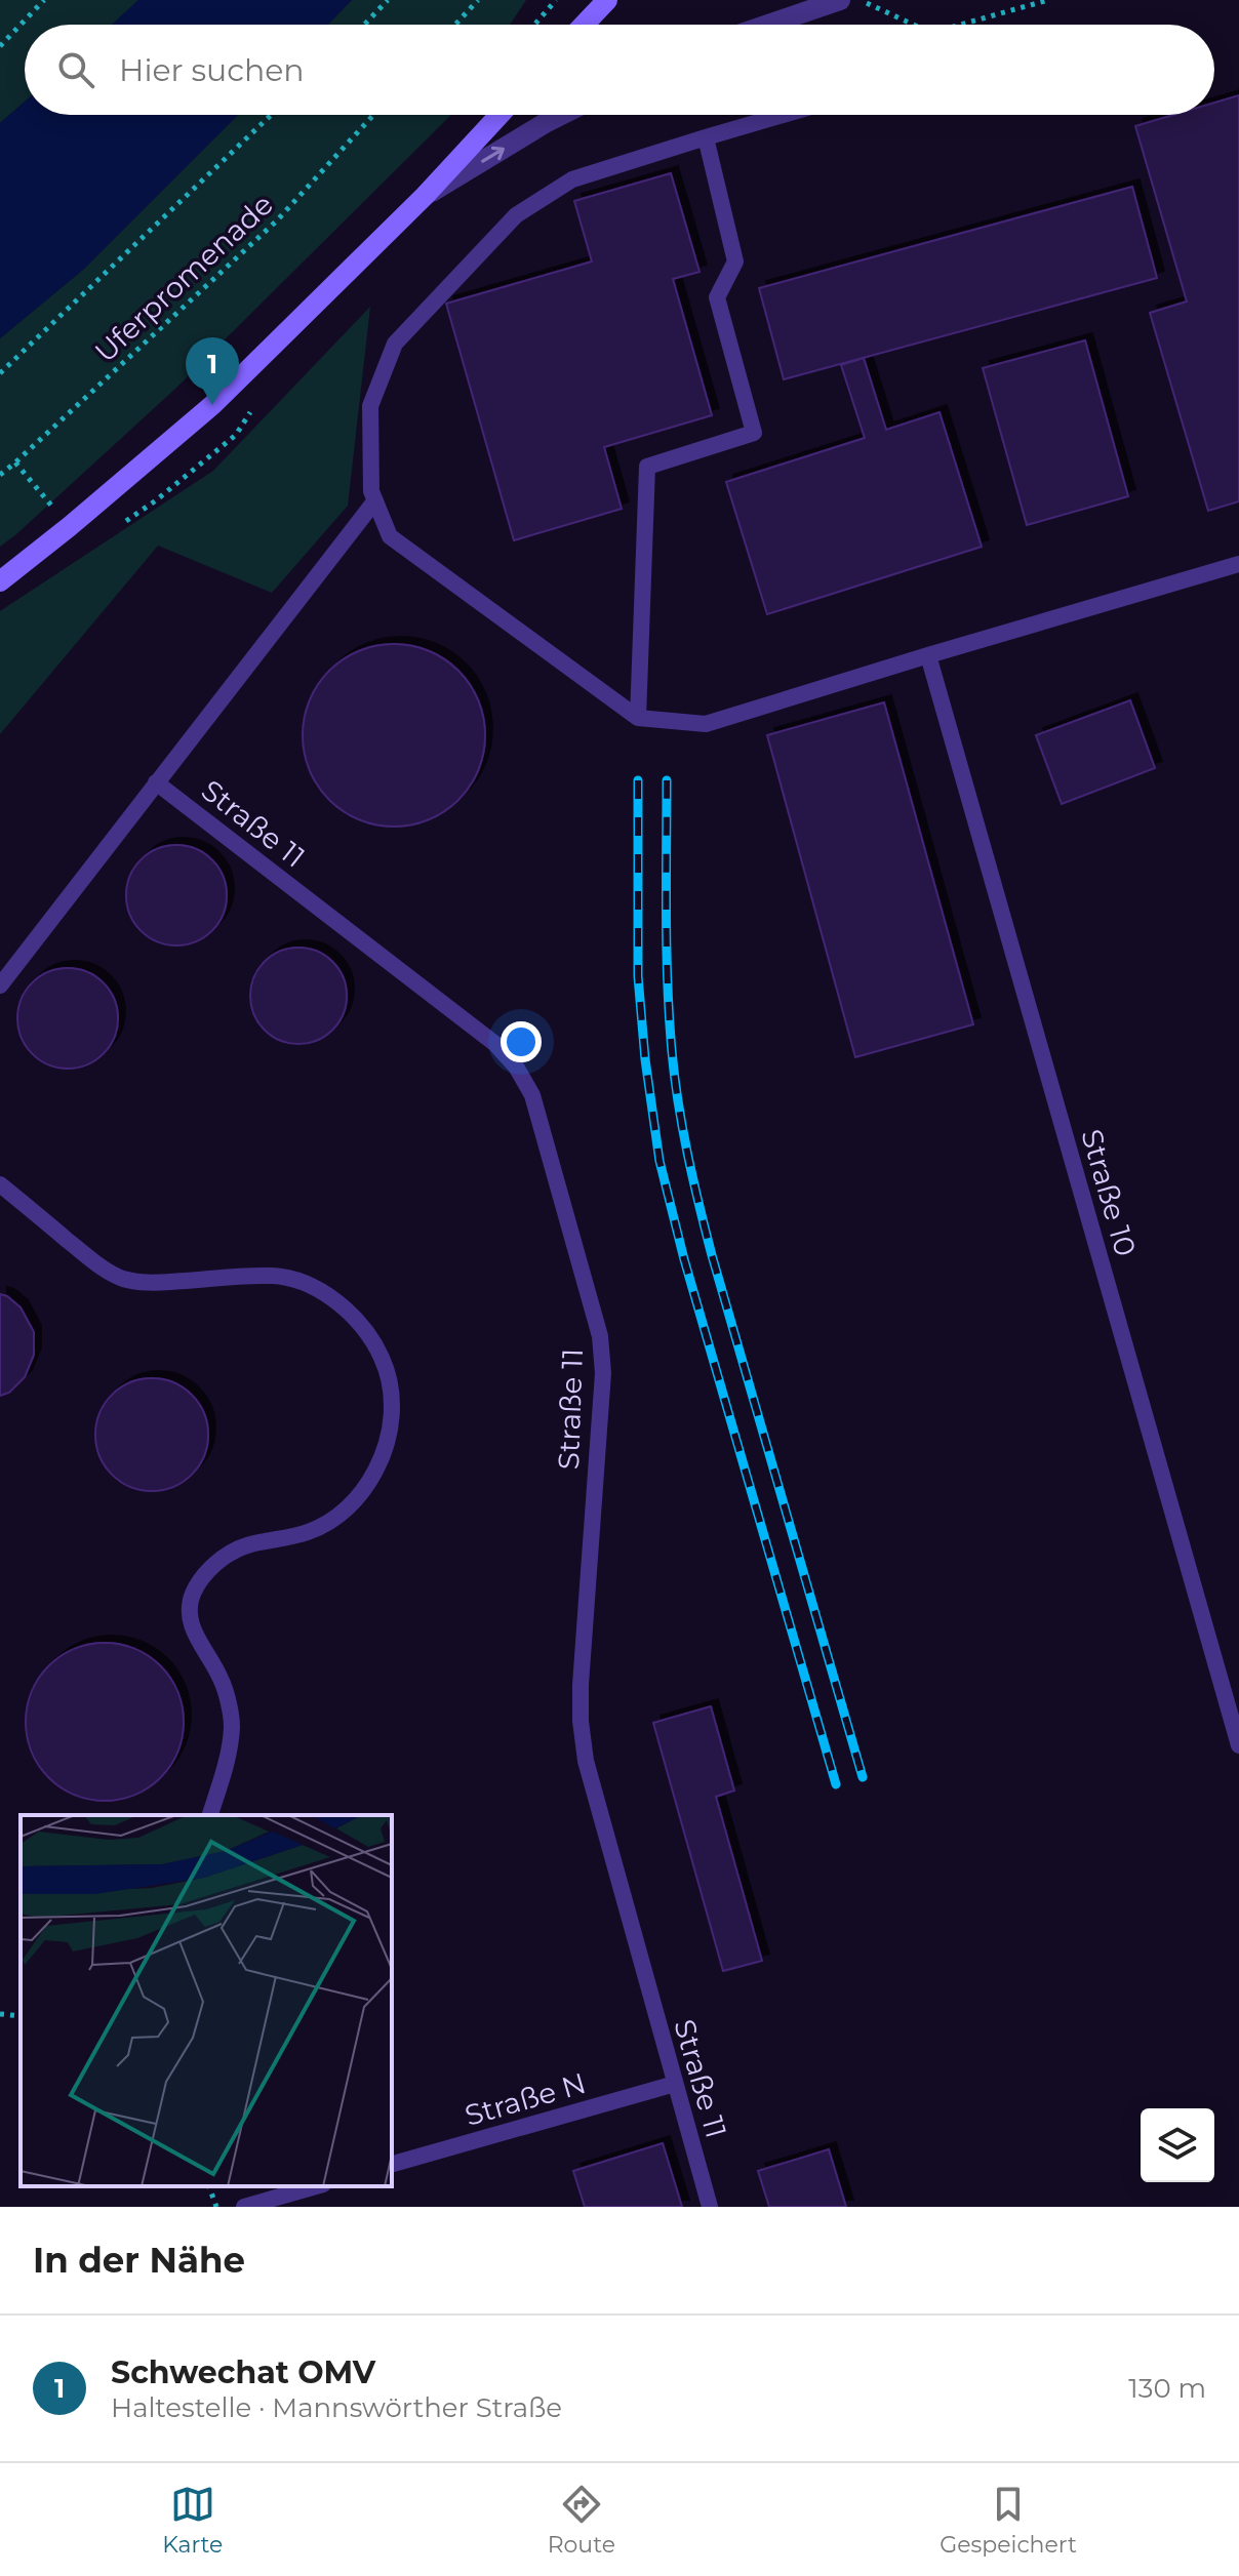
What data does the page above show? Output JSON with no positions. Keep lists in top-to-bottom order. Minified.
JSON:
{"streets":{"lane":["Straße 11","Straße 10","Straße N"],"path":["Uferpromenade"]},"crossings":[["Straße 11","Straße N"]],"page":{"search":"Hier suchen","pins":"1","heading":"In der Nähe","list":[{"mark":"1","name":"Schwechat OMV","note":"Haltestelle · Mannswörther Straße","value":"130 m"}],"nav":["Karte","Route","Gespeichert"]}}
